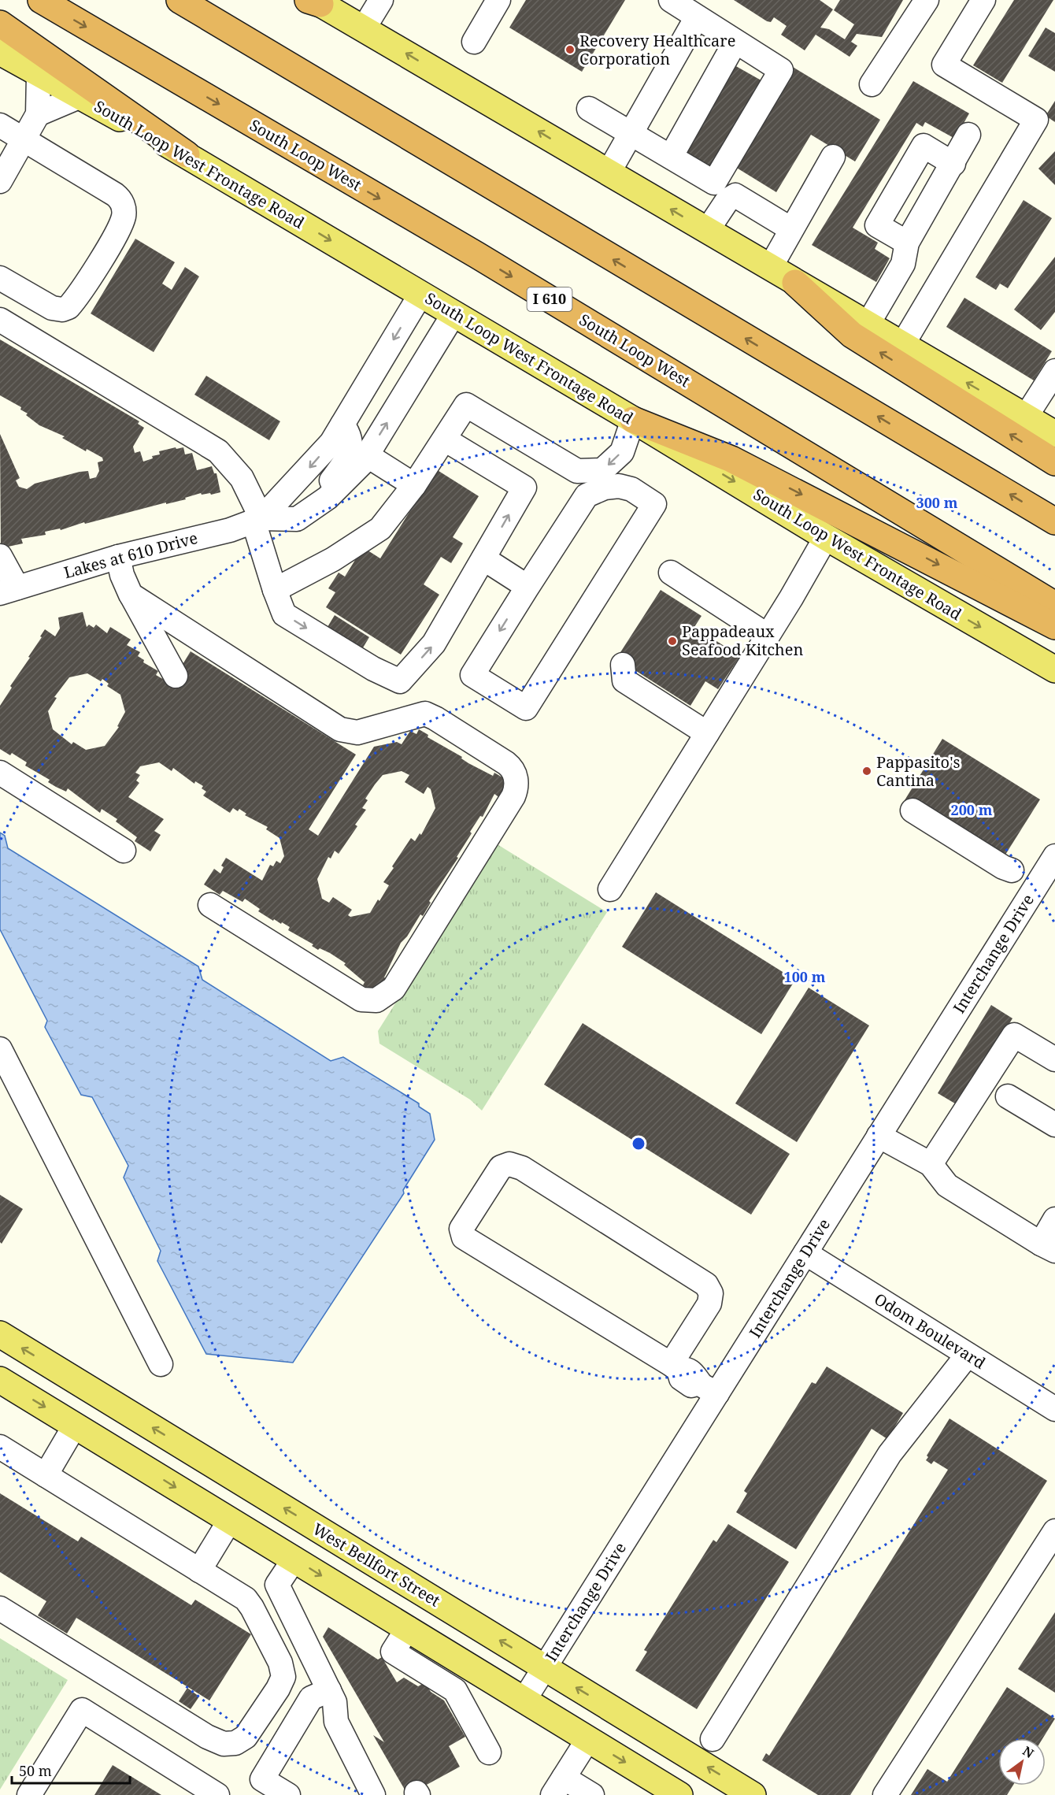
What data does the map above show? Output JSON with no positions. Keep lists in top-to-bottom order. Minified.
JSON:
{"streets":{"highway":["South Loop West","I 610"],"main road":["South Loop West Frontage Road","West Bellfort Street"],"street":["Lakes at 610 Drive","Interchange Drive","Odom Boulevard"]},"crossings":[["South Loop West Frontage Road","Lakes at 610 Drive"],["Interchange Drive","Odom Boulevard"],["Interchange Drive","West Bellfort Street"]],"places":["Recovery Healthcare Corporation","Pappadeaux Seafood Kitchen","Pappasito's Cantina"],"scale_bar":"50 m","north":"top right","rings":["300 m","200 m","100 m"]}
